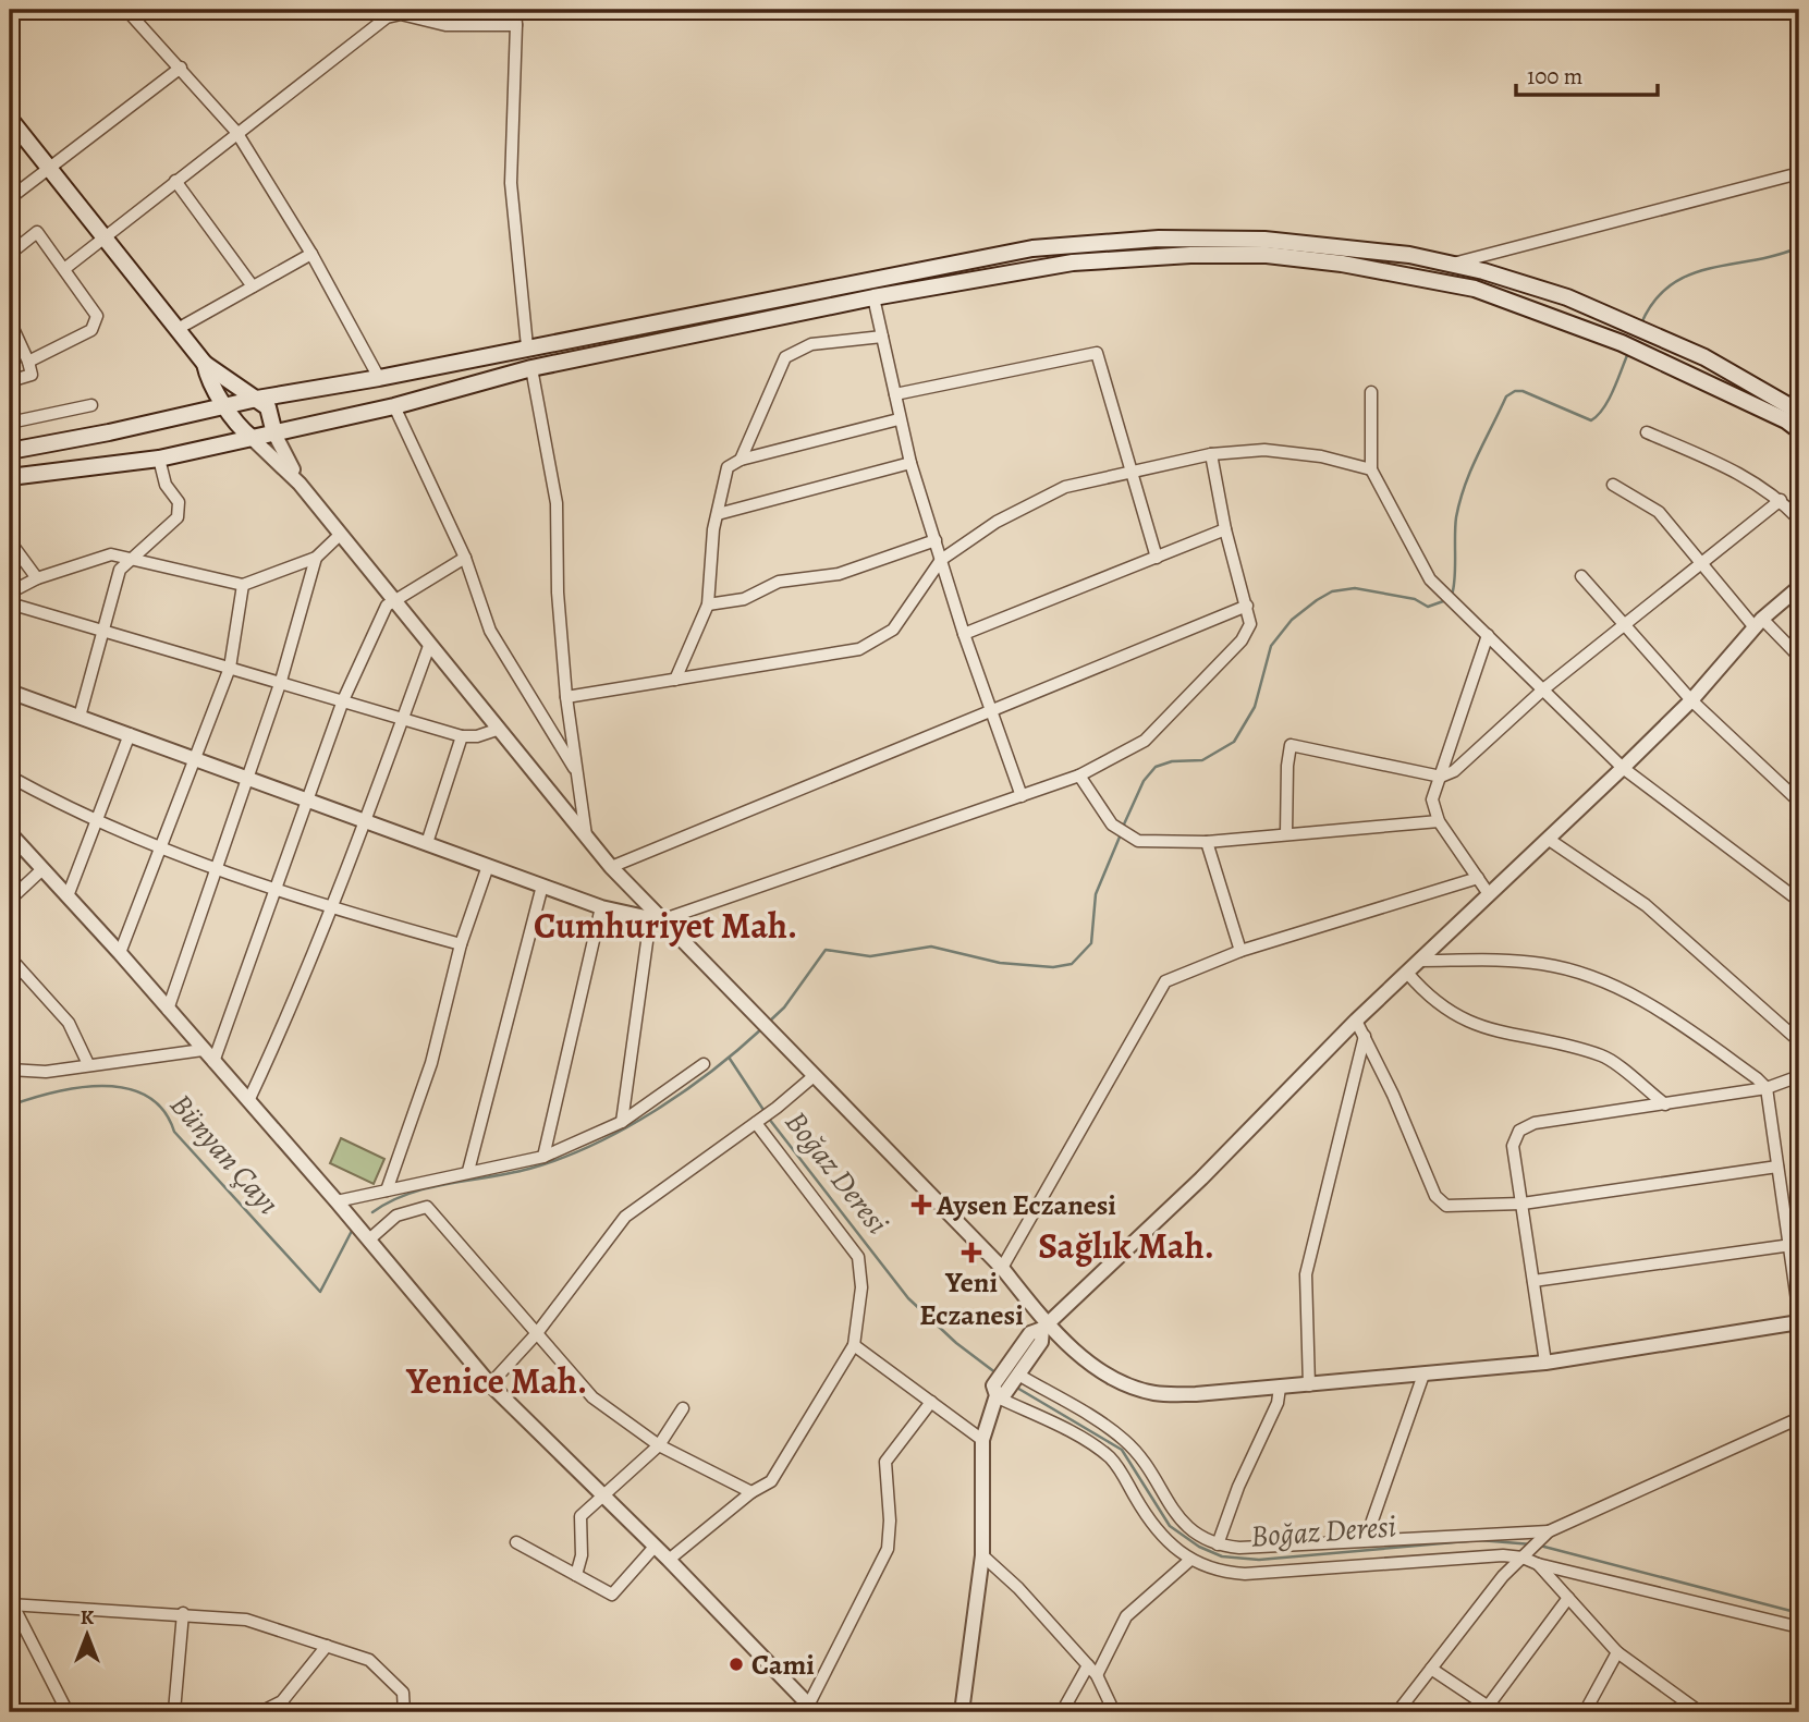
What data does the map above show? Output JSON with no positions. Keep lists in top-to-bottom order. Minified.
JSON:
{"districts":["Cumhuriyet Mah.","Sağlık Mah.","Yenice Mah."],"water":["Bünyan Çayı","Boğaz Deresi"],"places":{"health":["Aysen Eczanesi","Yeni Eczanesi"],"other":["Cami"]},"scale_bar":"100 m","north":"top"}
